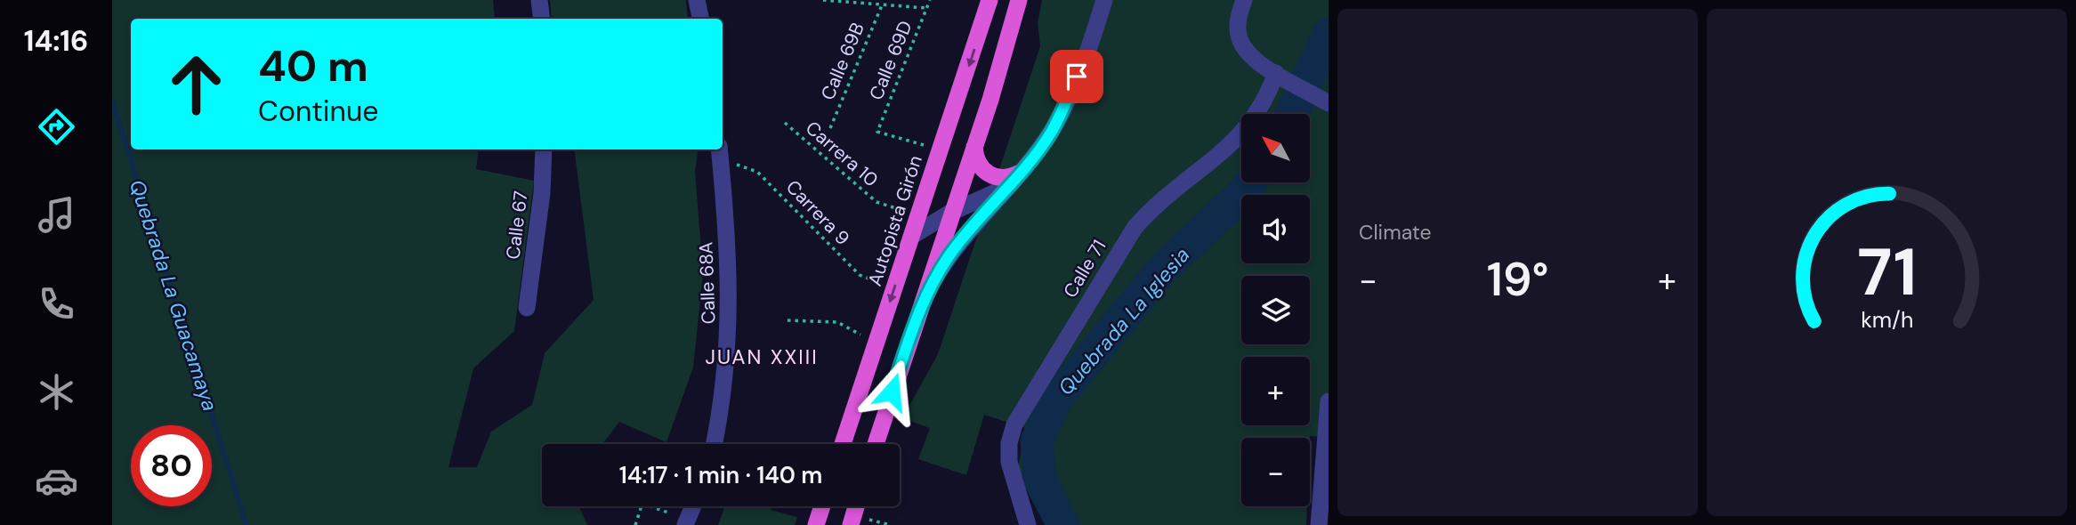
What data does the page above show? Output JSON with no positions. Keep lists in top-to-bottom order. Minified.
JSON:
{"streets":{"highway":["Autopista Girón"],"street":["Calle 67","Calle 71","Calle 68A"],"path":["Calle 69D","Calle 69B","Carrera 10","Carrera 9"]},"crossings":[["Calle 69D","Autopista Girón"],["Carrera 10","Autopista Girón"],["Carrera 9","Autopista Girón"],["Carrera 9","Calle 68A"]],"districts":["JUAN XXIII"],"water":["Quebrada La Guacamaya","Quebrada La Iglesia"],"north":"top left","page":{"tabs":"14:16","tile":"Climate","turn":["40 m","Continue"],"map_buttons":["+","−"],"heat":["−","19°","+"],"limit":"80","trip":"14:17 · 1 min · 140 m","gauge":["71","km/h"]}}
